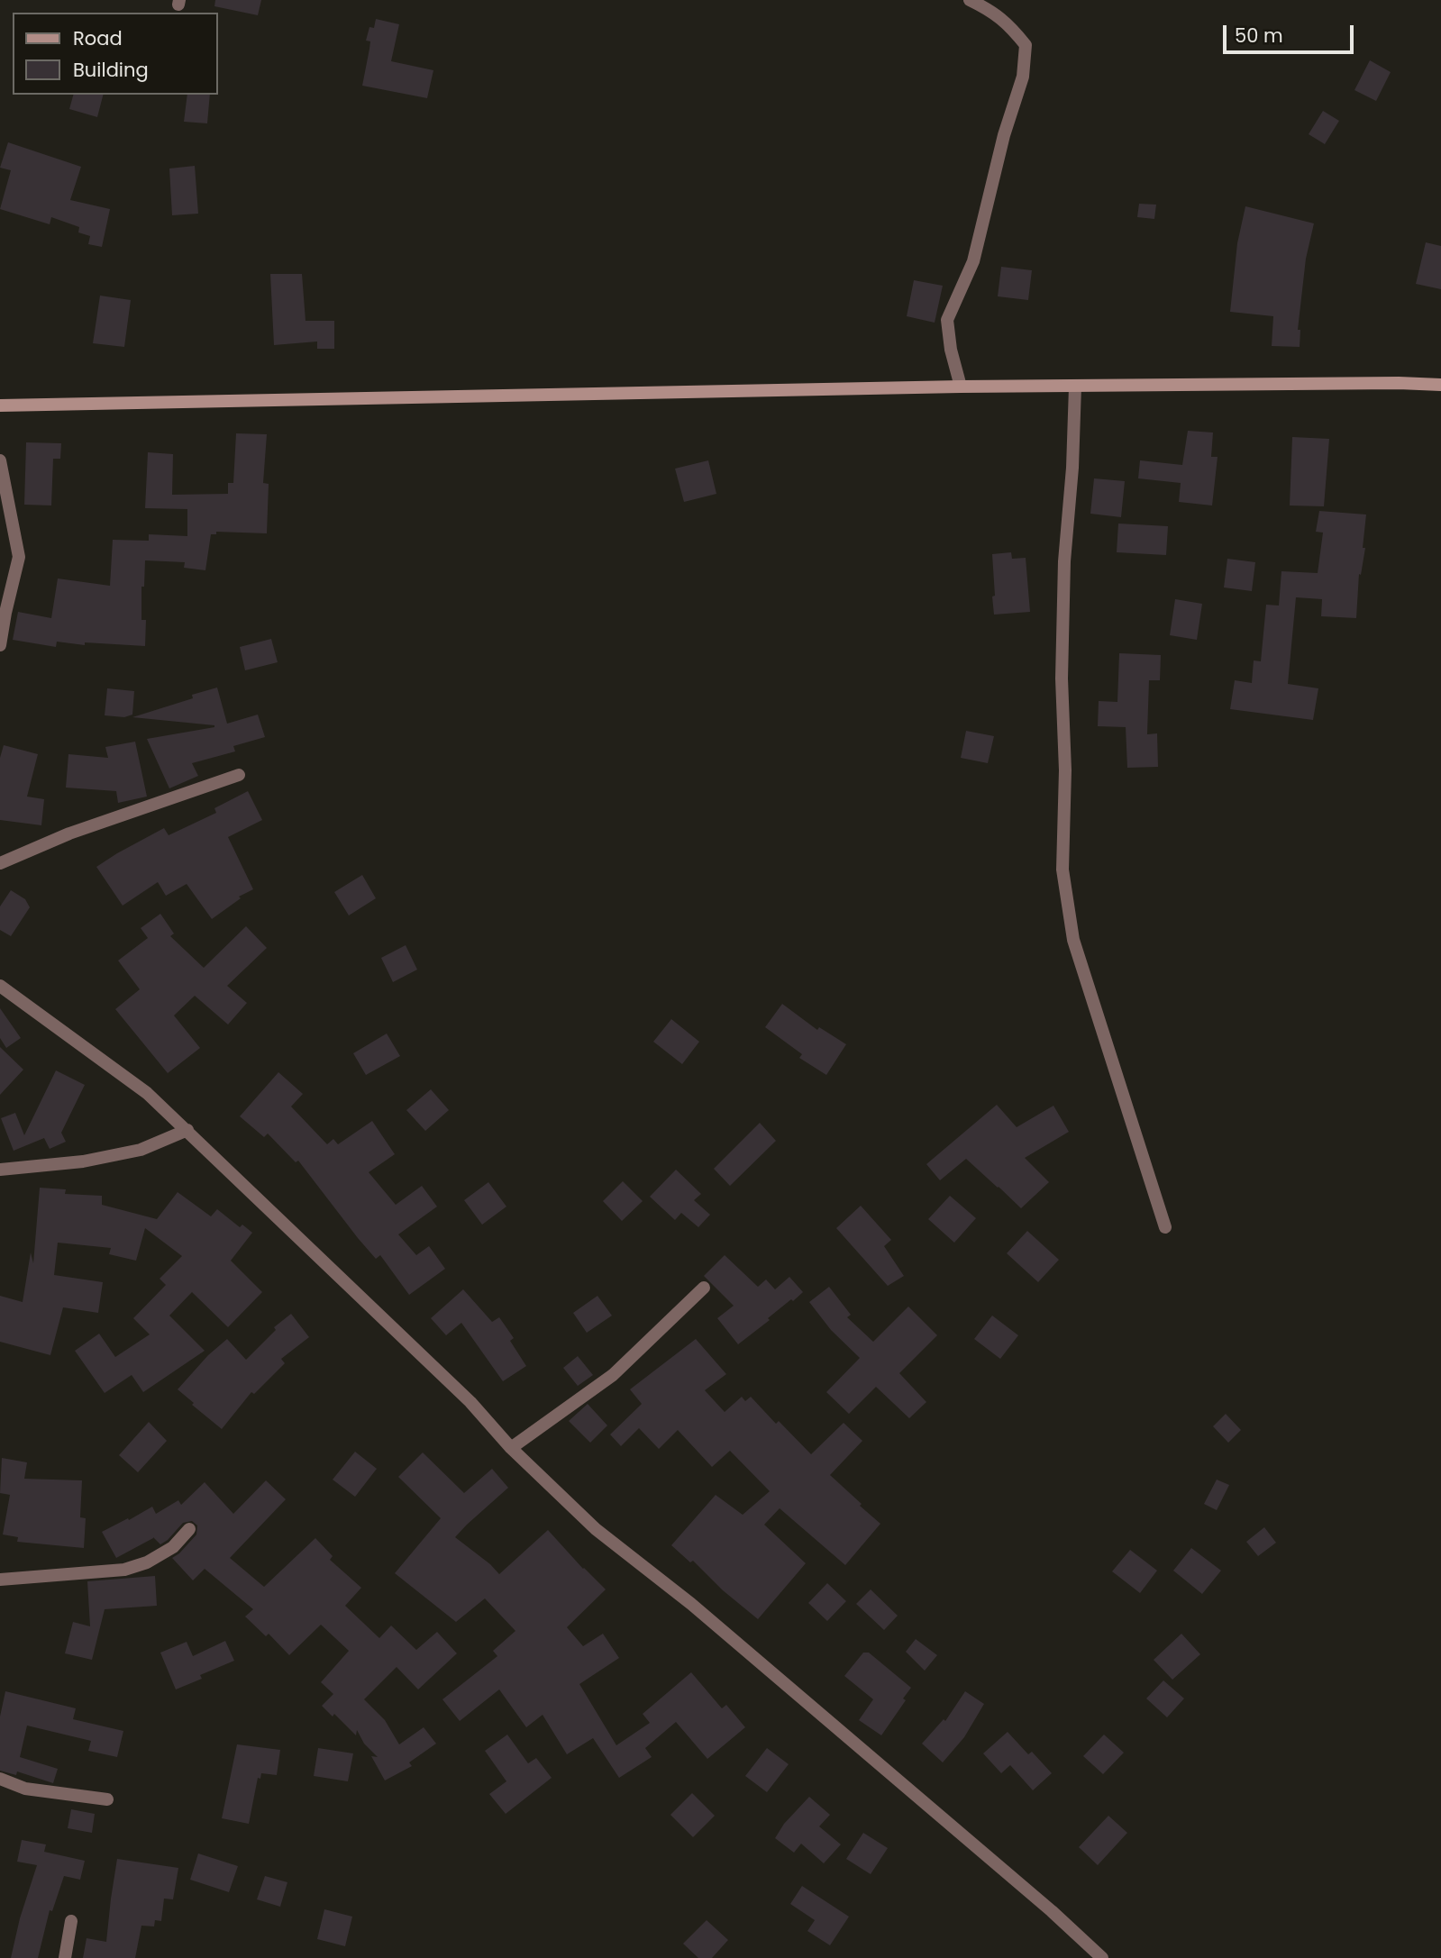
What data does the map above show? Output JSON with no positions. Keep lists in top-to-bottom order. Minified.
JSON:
{"legend":["Road","Building"],"scale_bar":"50 m"}
